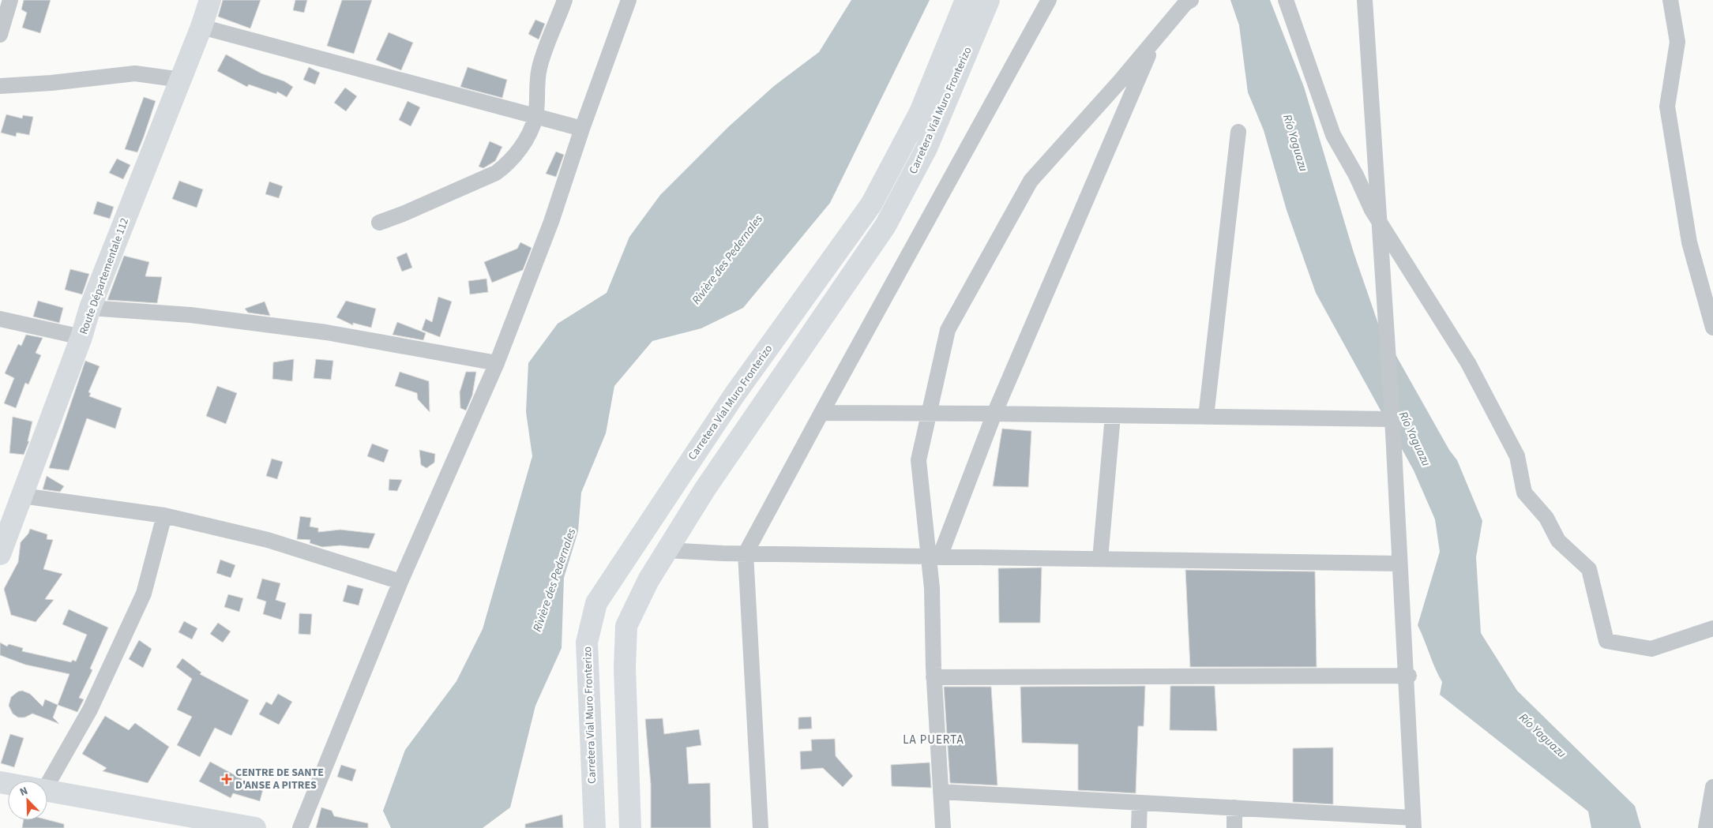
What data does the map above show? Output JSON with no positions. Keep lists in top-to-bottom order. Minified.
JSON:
{"streets":{"street":["Carretera Vial Muro Fronterizo","Route Départementale 112"]},"districts":["LA PUERTA"],"water":["Río Yaguazu","Rivière des Pedernales"],"places":{"health":["CENTRE DE SANTE D'ANSE A PITRES"]},"north":"top left"}
